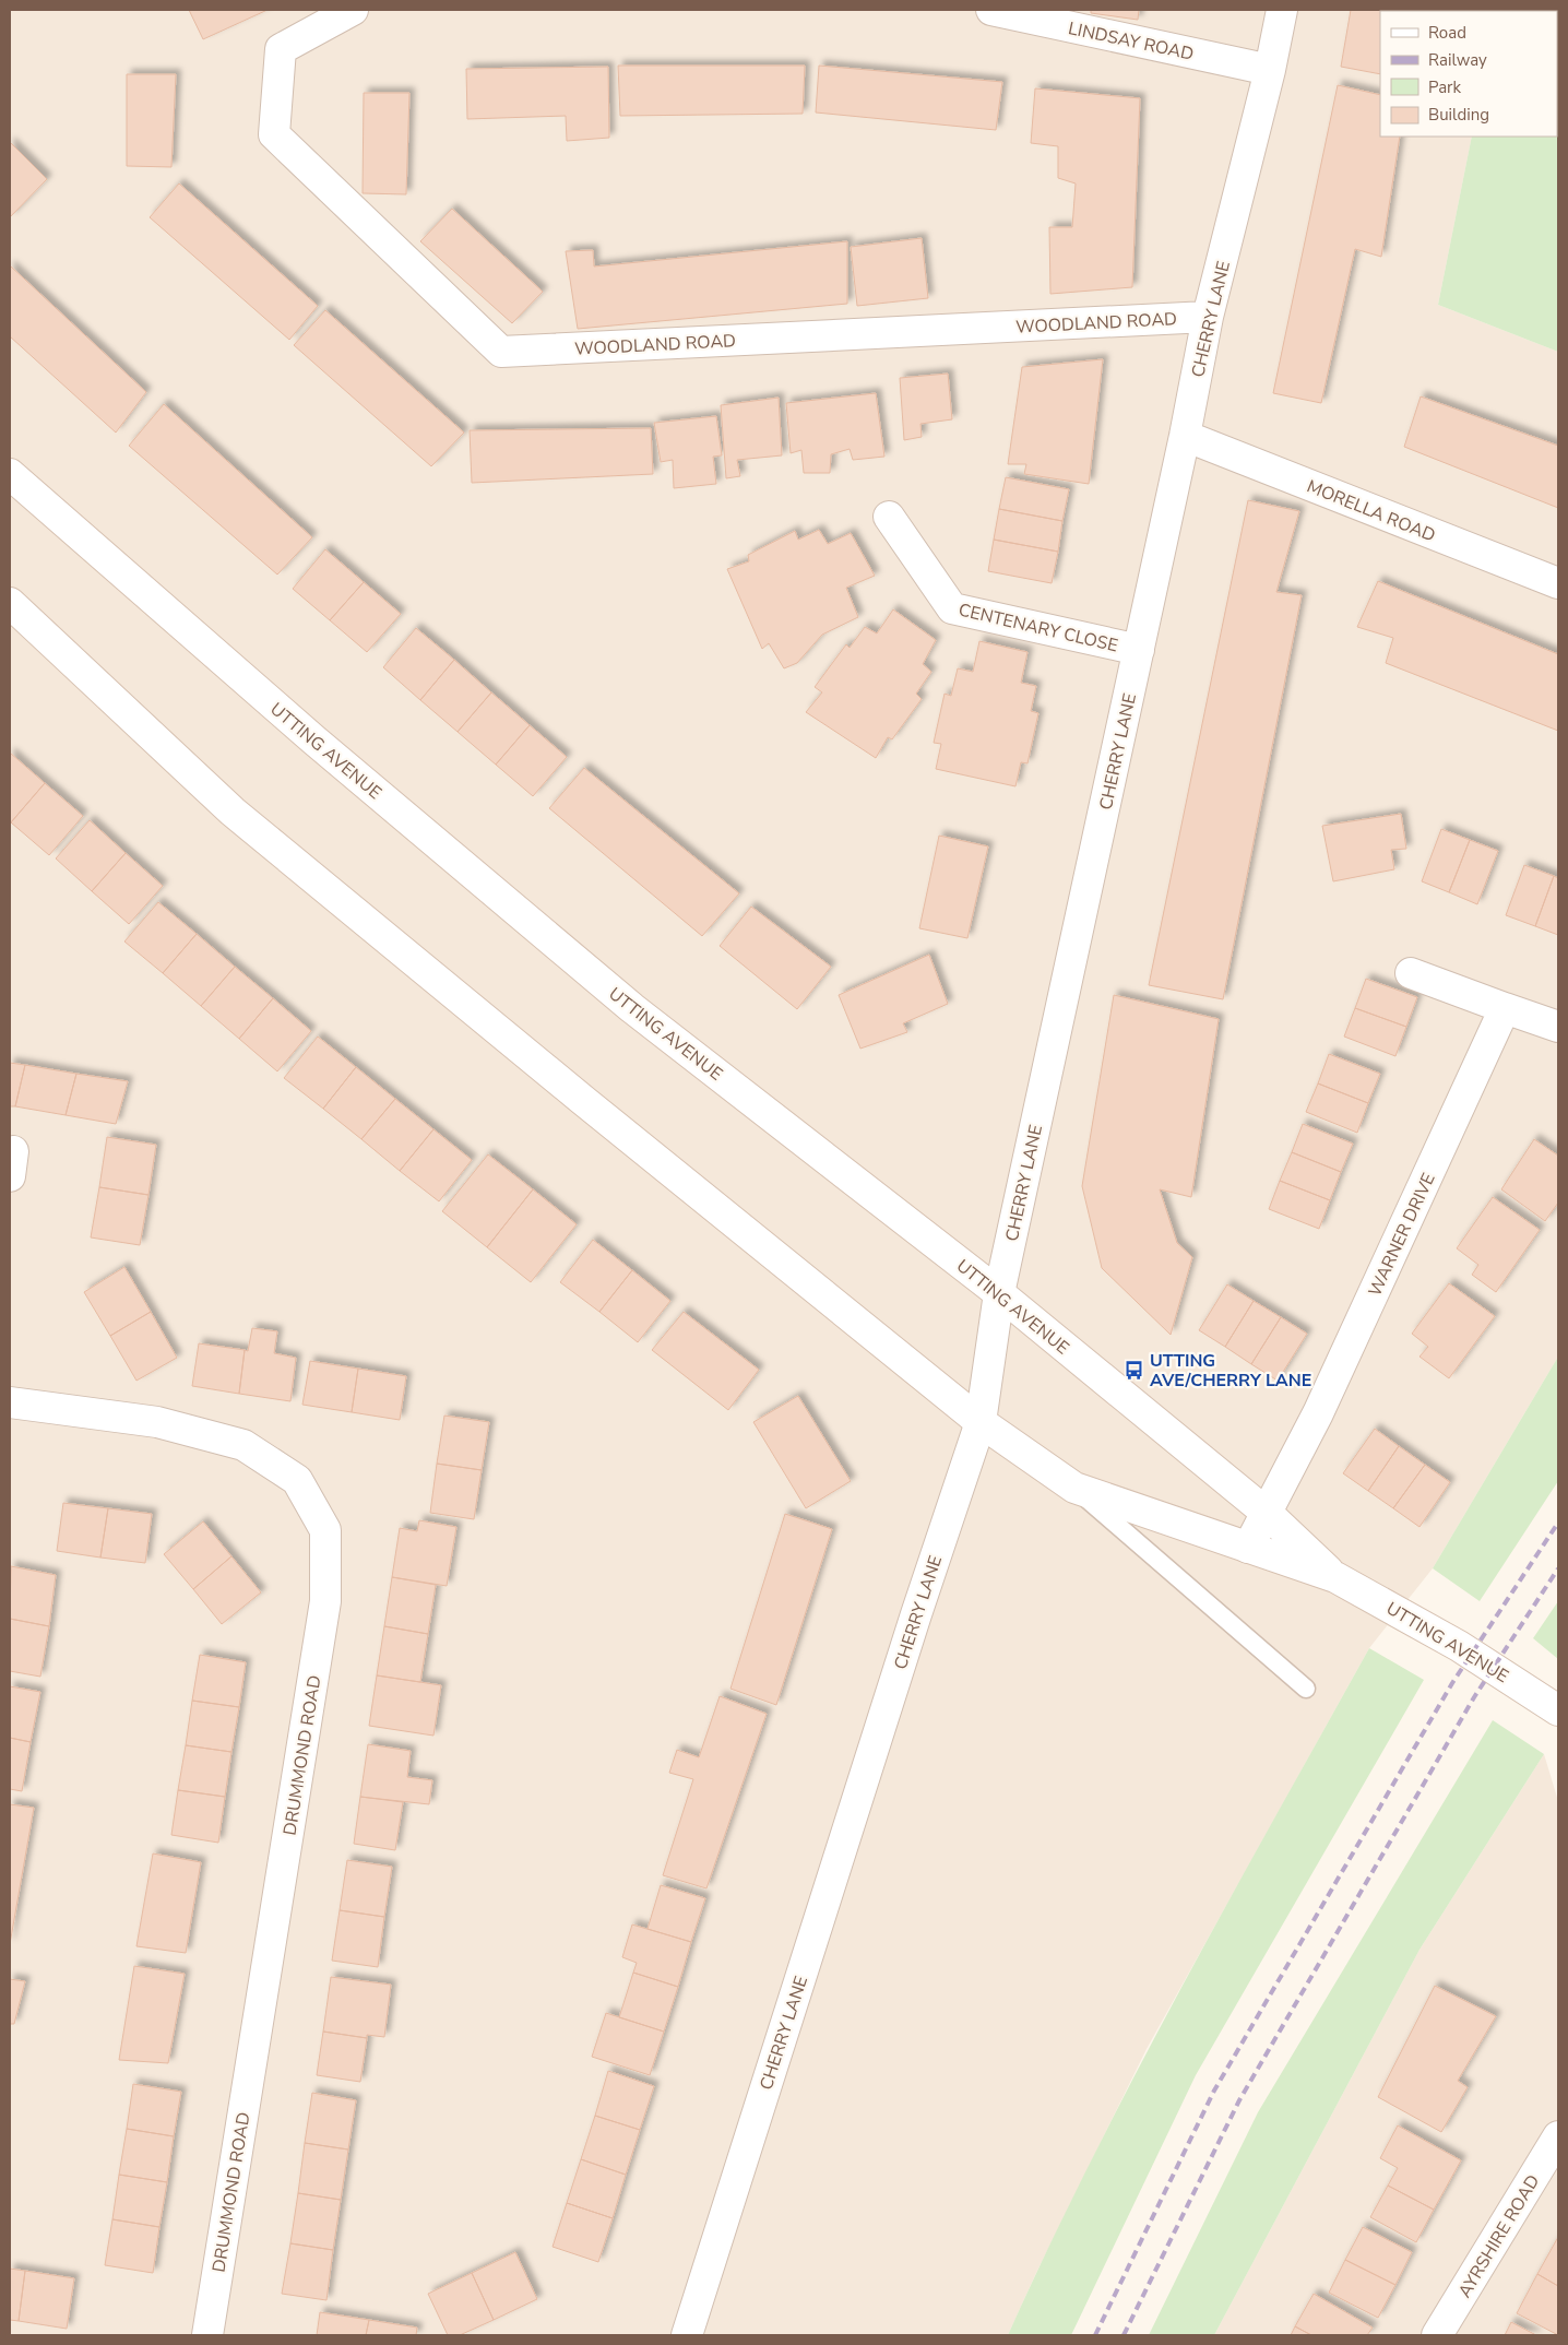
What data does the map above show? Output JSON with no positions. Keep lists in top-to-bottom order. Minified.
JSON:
{"streets":{"street":["LINDSAY ROAD","CHERRY LANE","WOODLAND ROAD","MORELLA ROAD","CENTENARY CLOSE","UTTING AVENUE","WARNER DRIVE","DRUMMOND ROAD","AYRSHIRE ROAD"]},"crossings":[["LINDSAY ROAD","CHERRY LANE"],["CHERRY LANE","WOODLAND ROAD"],["CHERRY LANE","MORELLA ROAD"],["CHERRY LANE","CENTENARY CLOSE"],["CHERRY LANE","UTTING AVENUE"],["UTTING AVENUE","WARNER DRIVE"]],"places":{"bus stop":["UTTING AVE/CHERRY LANE"]},"legend":["Road","Railway","Park","Building"]}
